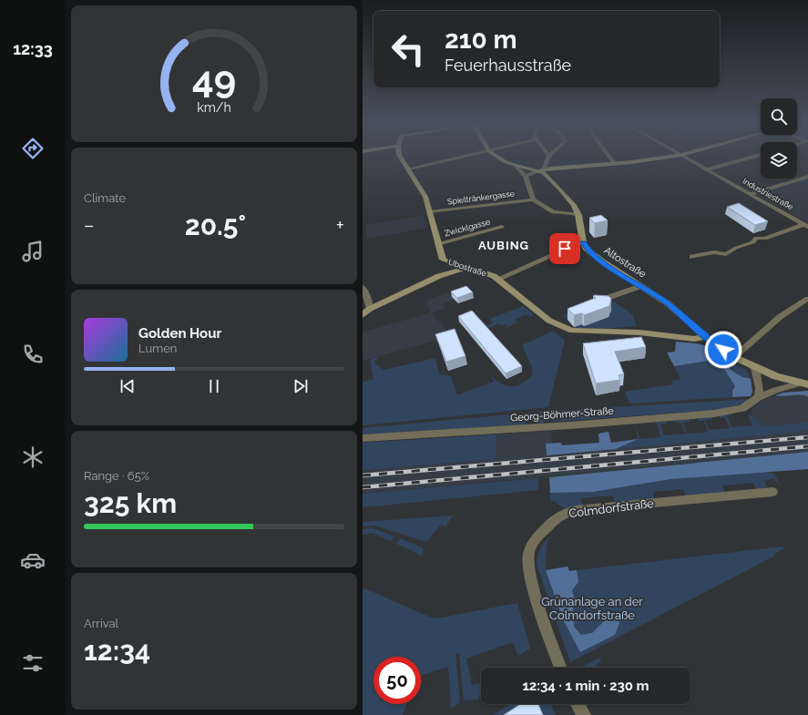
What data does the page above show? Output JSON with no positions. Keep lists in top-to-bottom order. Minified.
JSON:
{"streets":{"street":["Industriestraße","Spieltränkergasse","Zwicklgasse","Altostraße","Ubostraße","Georg-Böhmer-Straße","Colmdorfstraße"]},"crossings":[["Spieltränkergasse","Ubostraße"],["Zwicklgasse","Ubostraße"],["Altostraße","Ubostraße"],["Altostraße","Georg-Böhmer-Straße"]],"districts":["AUBING"],"parks":["Grünanlage an der Colmdorfstraße"],"page":{"tabs":"12:33","turn":["210 m","Feuerhausstraße"],"tile":["Climate",["Range · 65%","325 km"],["Arrival","12:34"]],"heat":["−","20.5°","+"],"song":["Golden Hour","Lumen"],"limit":"50","trip":"12:34 · 1 min · 230 m","gauge":["49","km/h"]}}
